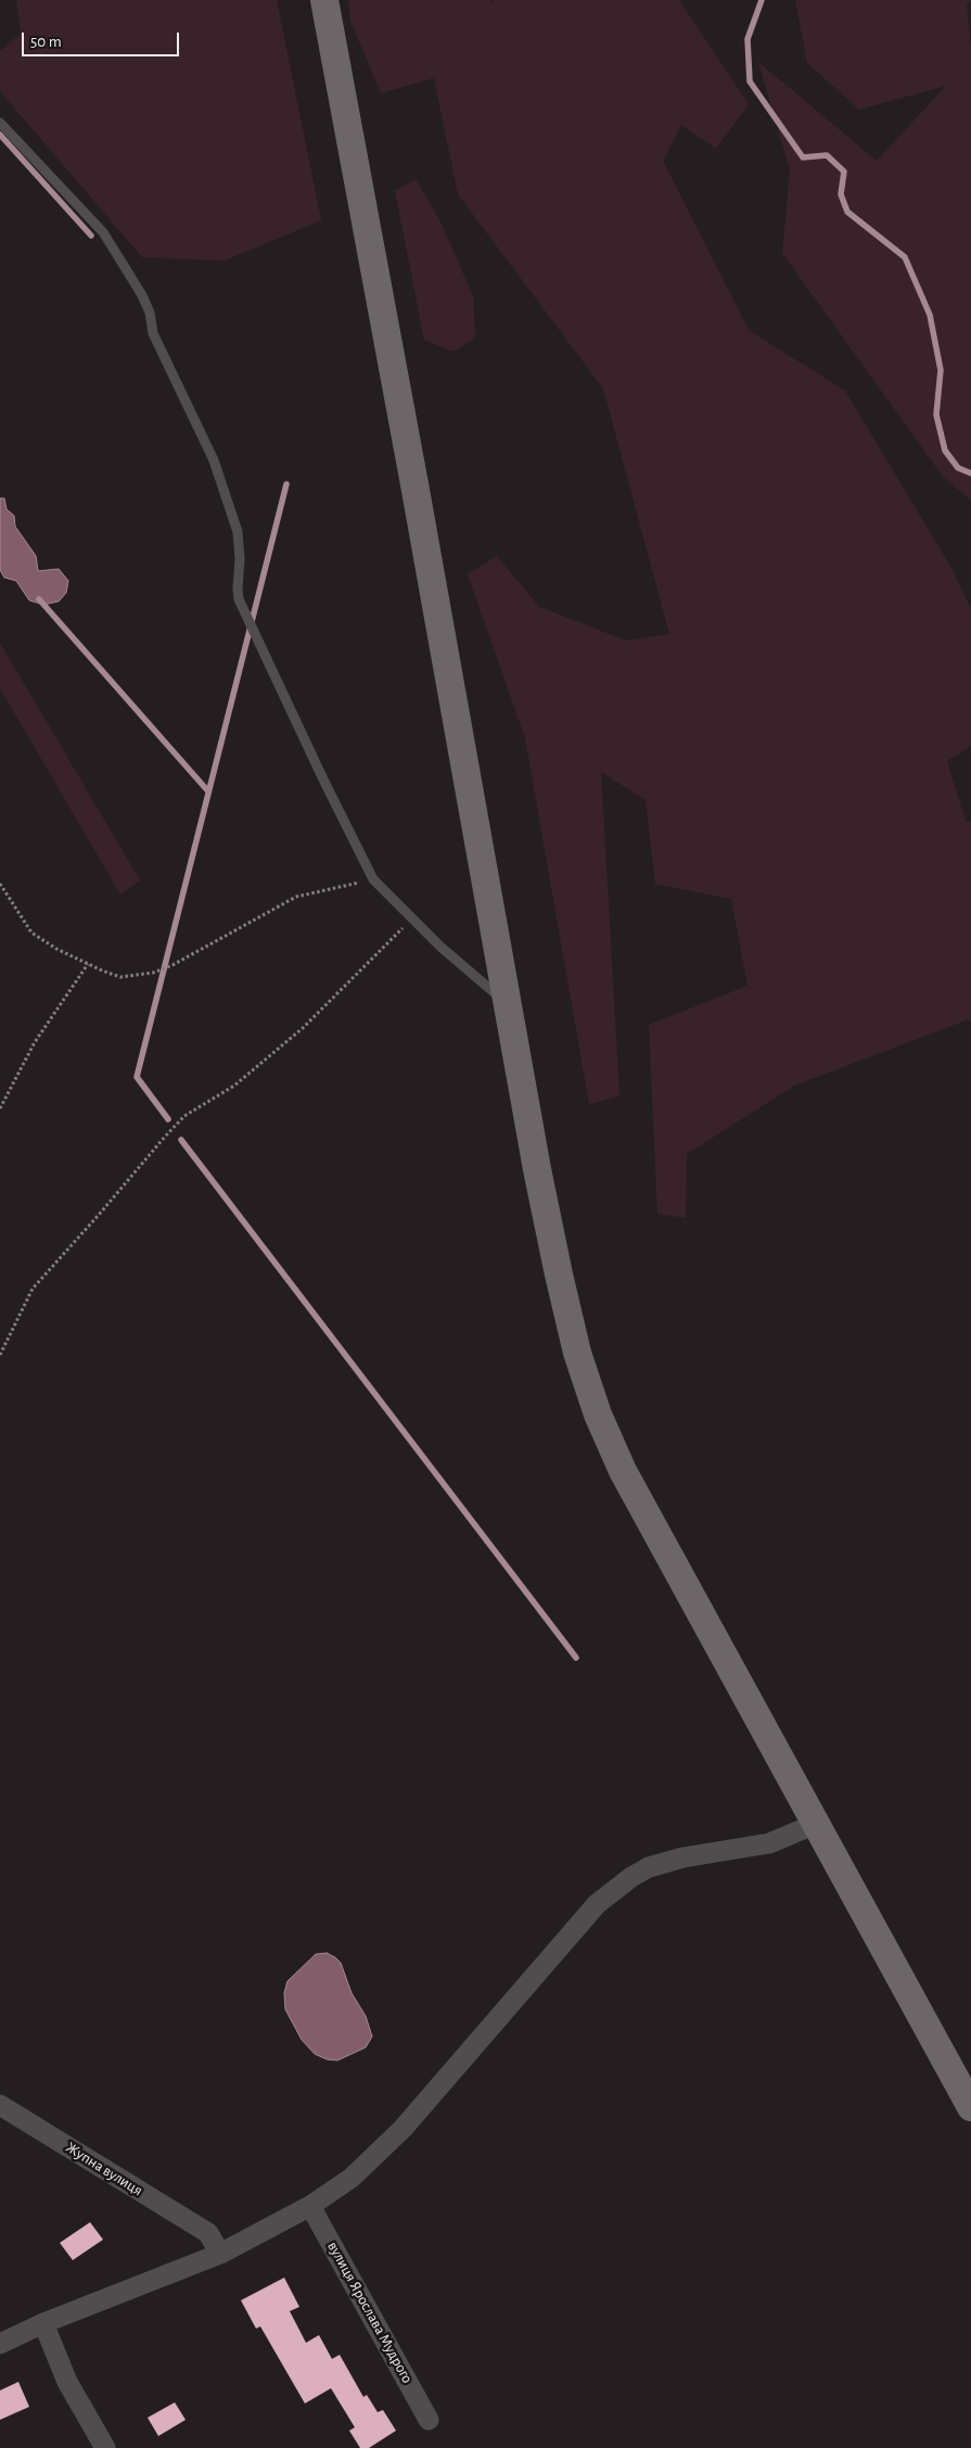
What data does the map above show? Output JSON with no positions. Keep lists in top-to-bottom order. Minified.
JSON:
{"streets":{"street":["Жупна вулиця","вулиця Ярослава Мудрого"]},"scale_bar":"50 m"}
